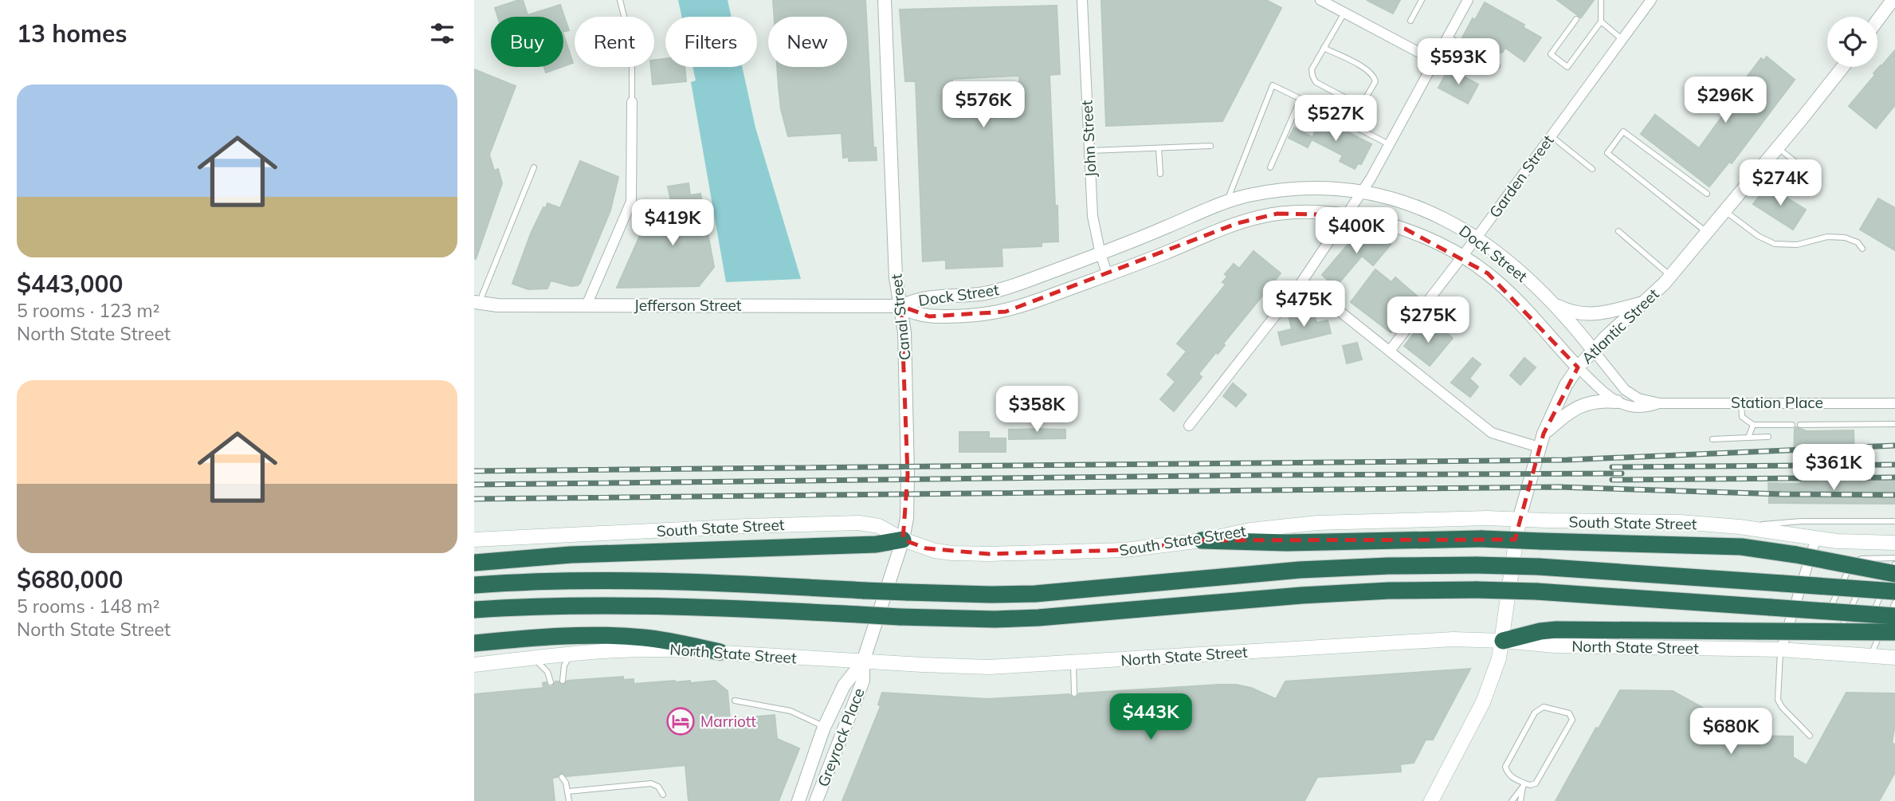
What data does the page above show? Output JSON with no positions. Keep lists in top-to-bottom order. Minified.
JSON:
{"streets":{"main road":["Atlantic Street","South State Street","North State Street"],"street":["John Street","Garden Street","Dock Street","Jefferson Street","Canal Street","Station Place","Greyrock Place"]},"crossings":[["John Street","Dock Street"],["Garden Street","Dock Street"],["Dock Street","Jefferson Street"],["Dock Street","Canal Street"],["Dock Street","Atlantic Street"],["Dock Street","Station Place"],["Jefferson Street","Canal Street"],["Canal Street","South State Street"],["Canal Street","North State Street"],["Canal Street","Greyrock Place"],["Atlantic Street","Station Place"],["Atlantic Street","South State Street"],["Atlantic Street","North State Street"],["North State Street","Greyrock Place"]],"places":{"hotel":["Marriott"]},"page":{"heading":"13 homes","chip":["Buy","Rent","Filters","New"],"price":["$593K","$296K","$576K","$527K","$274K","$419K","$400K","$475K","$275K","$358K","$361K","$443K","$680K"],"list":[{"name":"$443,000","note":"5 rooms · 123 m² · North State Street"},{"name":"$680,000","note":"5 rooms · 148 m² · North State Street"}]}}
